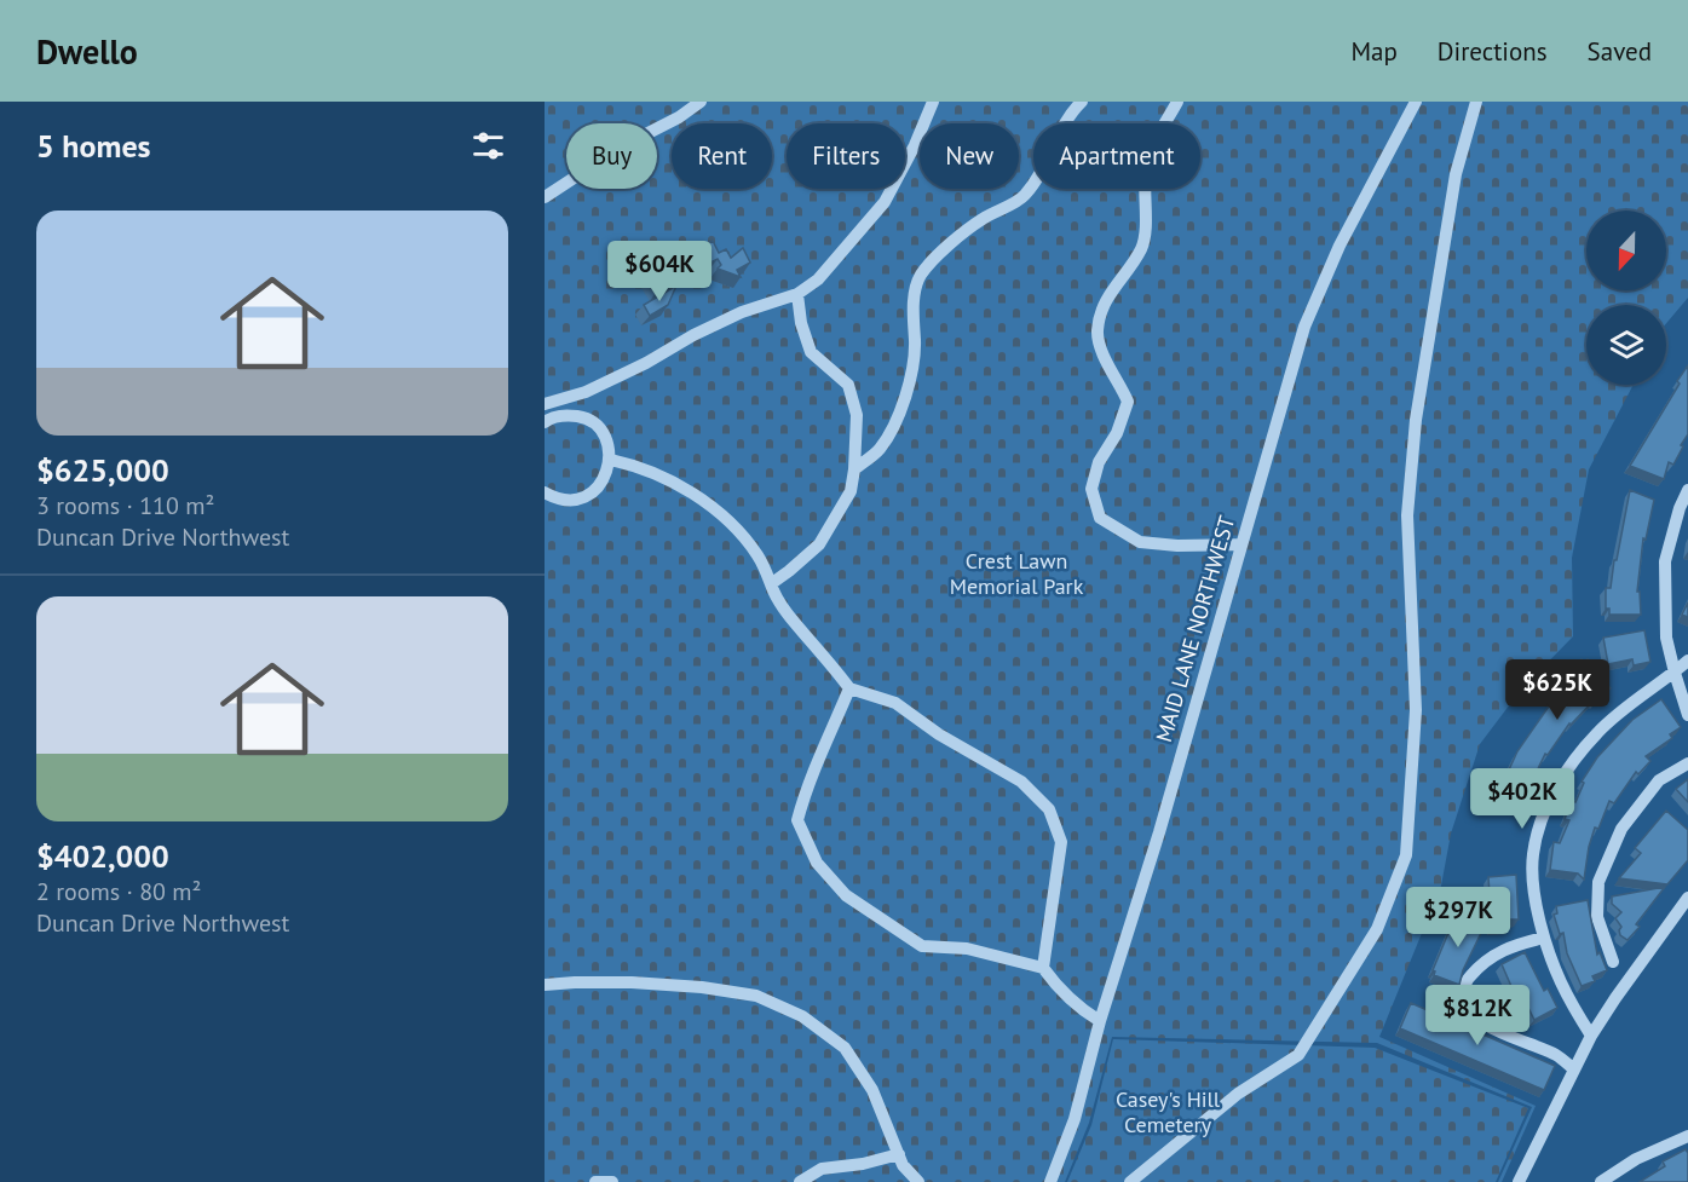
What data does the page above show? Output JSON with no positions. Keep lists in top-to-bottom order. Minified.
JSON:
{"streets":{"street":["MAID LANE NORTHWEST"]},"parks":["Crest Lawn Memorial Park","Casey's Hill Cemetery"],"north":"bottom","page":{"header":"Dwello","nav":["Map","Directions","Saved"],"heading":"5 homes","chip":["Buy","Rent","Filters","New","Apartment"],"list":[{"name":"$625,000","note":"3 rooms · 110 m² · Duncan Drive Northwest"},{"name":"$402,000","note":"2 rooms · 80 m² · Duncan Drive Northwest"}],"price":["$604K","$625K","$402K","$297K","$812K"]}}
